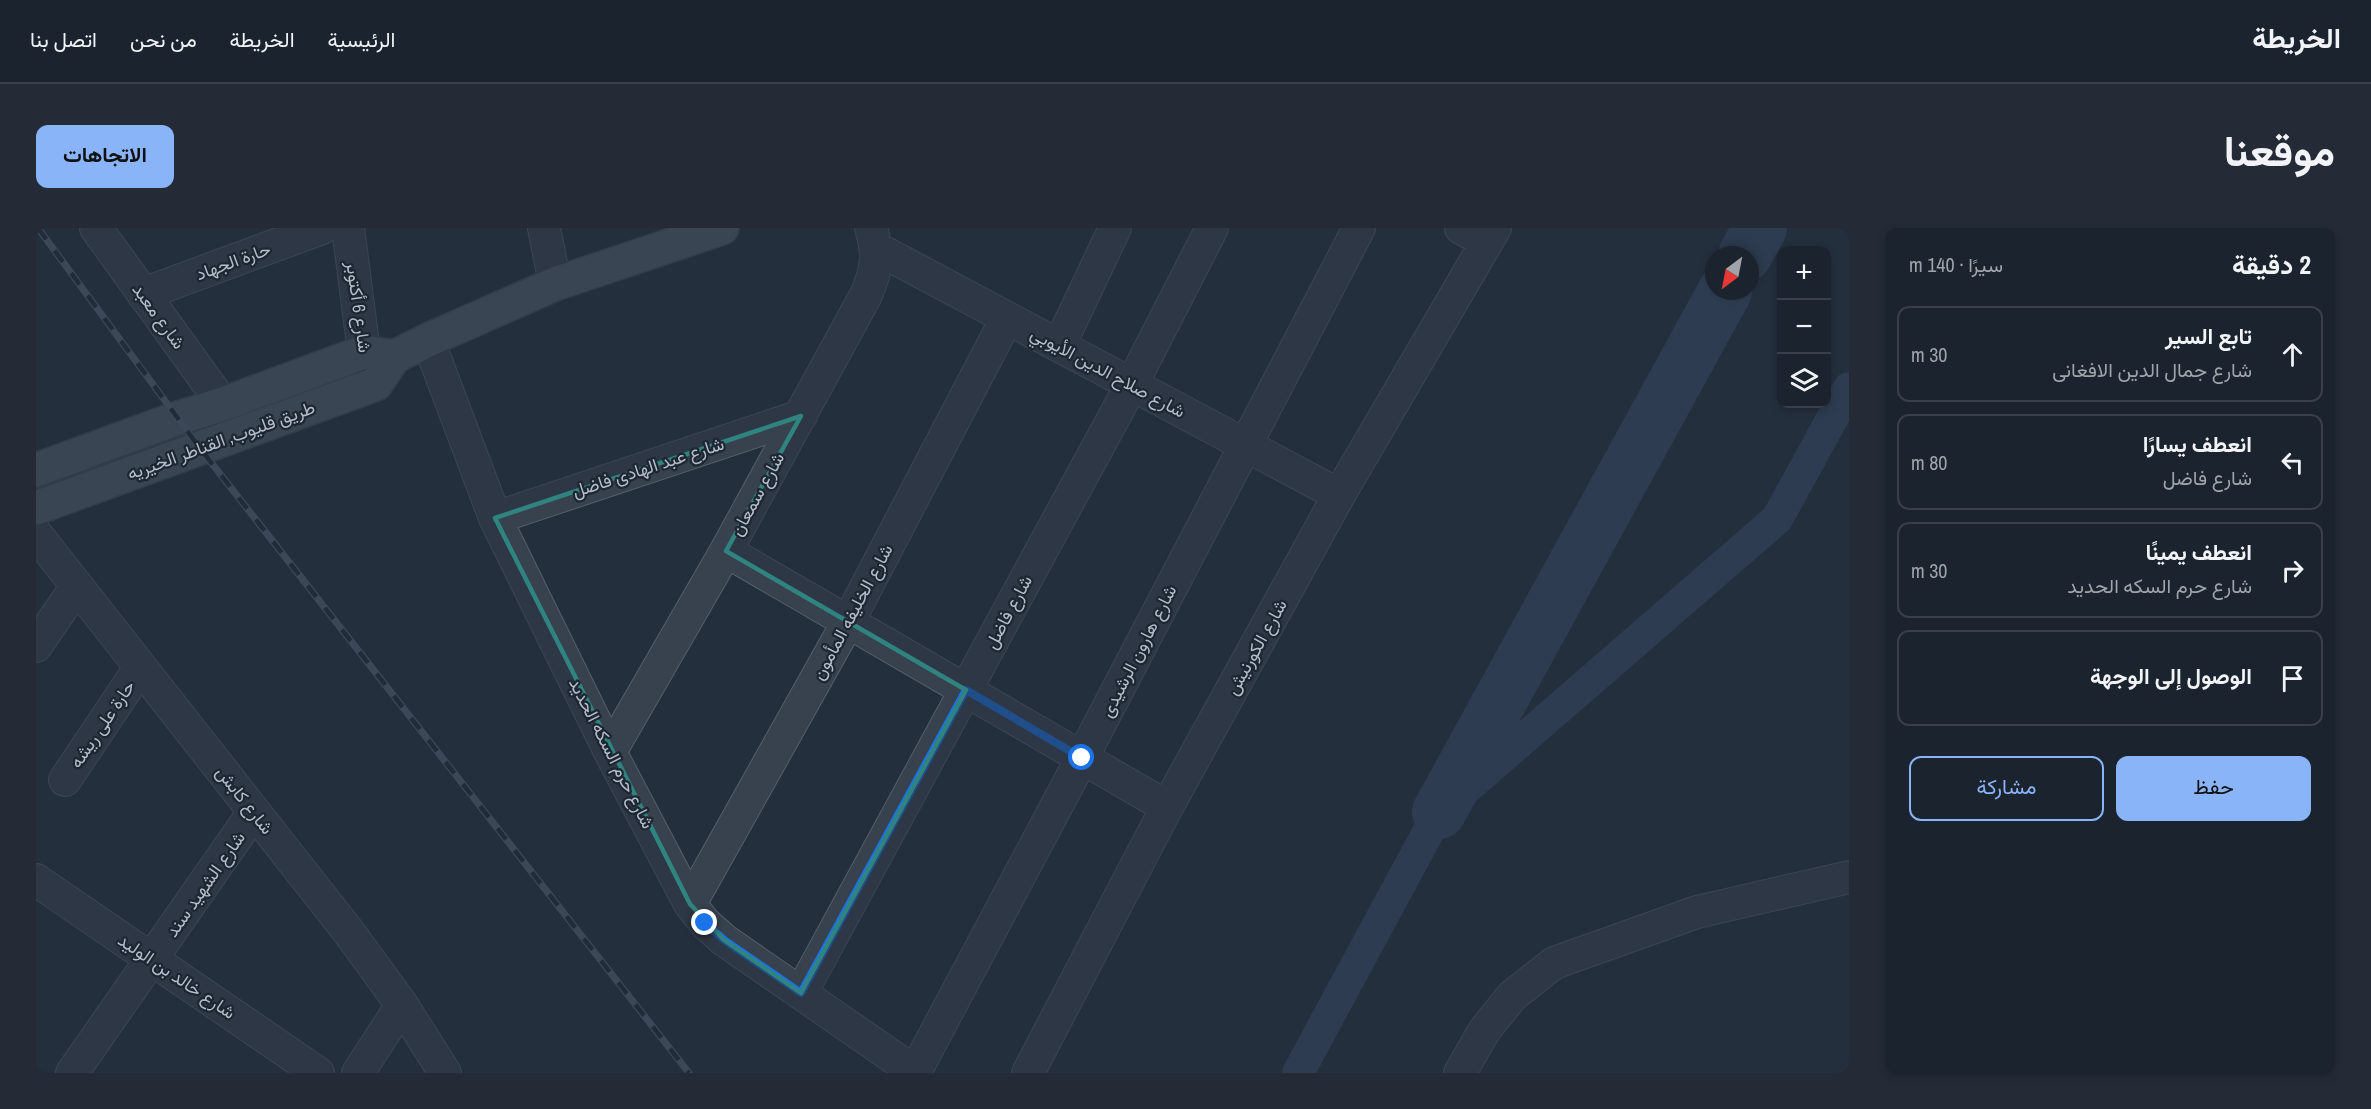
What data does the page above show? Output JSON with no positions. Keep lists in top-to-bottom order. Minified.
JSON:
{"streets":{"main road":["طريق قليوب, القناطر الخيريه"],"street":["حارة الجهاد","شارع 6 أكتوبر","شارع معبد","شارع صلاح الدين الأيوبي","شارع عبد الهادى فاضل","شارع سمعان","شارع الخليفه المأمون","شارع فاضل","شارع الكورنيش","شارع هارون الرشيدى","حارة على ريشه","شارع حرم السكه الحديد","شارع كابش","شارع الشهيد سند","شارع خالد بن الوليد"]},"crossings":[["حارة الجهاد","شارع معبد"],["شارع 6 أكتوبر","طريق قليوب, القناطر الخيريه"],["شارع معبد","طريق قليوب, القناطر الخيريه"],["شارع صلاح الدين الأيوبي","شارع سمعان"],["شارع صلاح الدين الأيوبي","شارع الخليفه المأمون"],["شارع صلاح الدين الأيوبي","شارع فاضل"],["شارع صلاح الدين الأيوبي","شارع الكورنيش"],["شارع صلاح الدين الأيوبي","شارع هارون الرشيدى"],["طريق قليوب, القناطر الخيريه","شارع حرم السكه الحديد"],["شارع عبد الهادى فاضل","شارع سمعان"],["شارع عبد الهادى فاضل","شارع حرم السكه الحديد"],["شارع سمعان","شارع حرم السكه الحديد"],["شارع الخليفه المأمون","شارع حرم السكه الحديد"],["شارع فاضل","شارع حرم السكه الحديد"],["شارع هارون الرشيدى","شارع حرم السكه الحديد"],["حارة على ريشه","شارع كابش"],["شارع كابش","شارع الشهيد سند"],["شارع الشهيد سند","شارع خالد بن الوليد"]],"north":"bottom left","page":{"header":"الخريطة","nav":["الرئيسية","الخريطة","من نحن","اتصل بنا"],"title":"موقعنا","buttons":["الاتجاهات",["حفظ","مشاركة"]],"heading":["2 دقيقة","سيرًا · 140 m"],"map_buttons":["+","−"],"list":[["تابع السير","شارع جمال الدين الافغانى","30 m"],["انعطف يسارًا","شارع فاضل","80 m"],["انعطف يمينًا","شارع حرم السكه الحديد","30 m"],"الوصول إلى الوجهة"]}}
